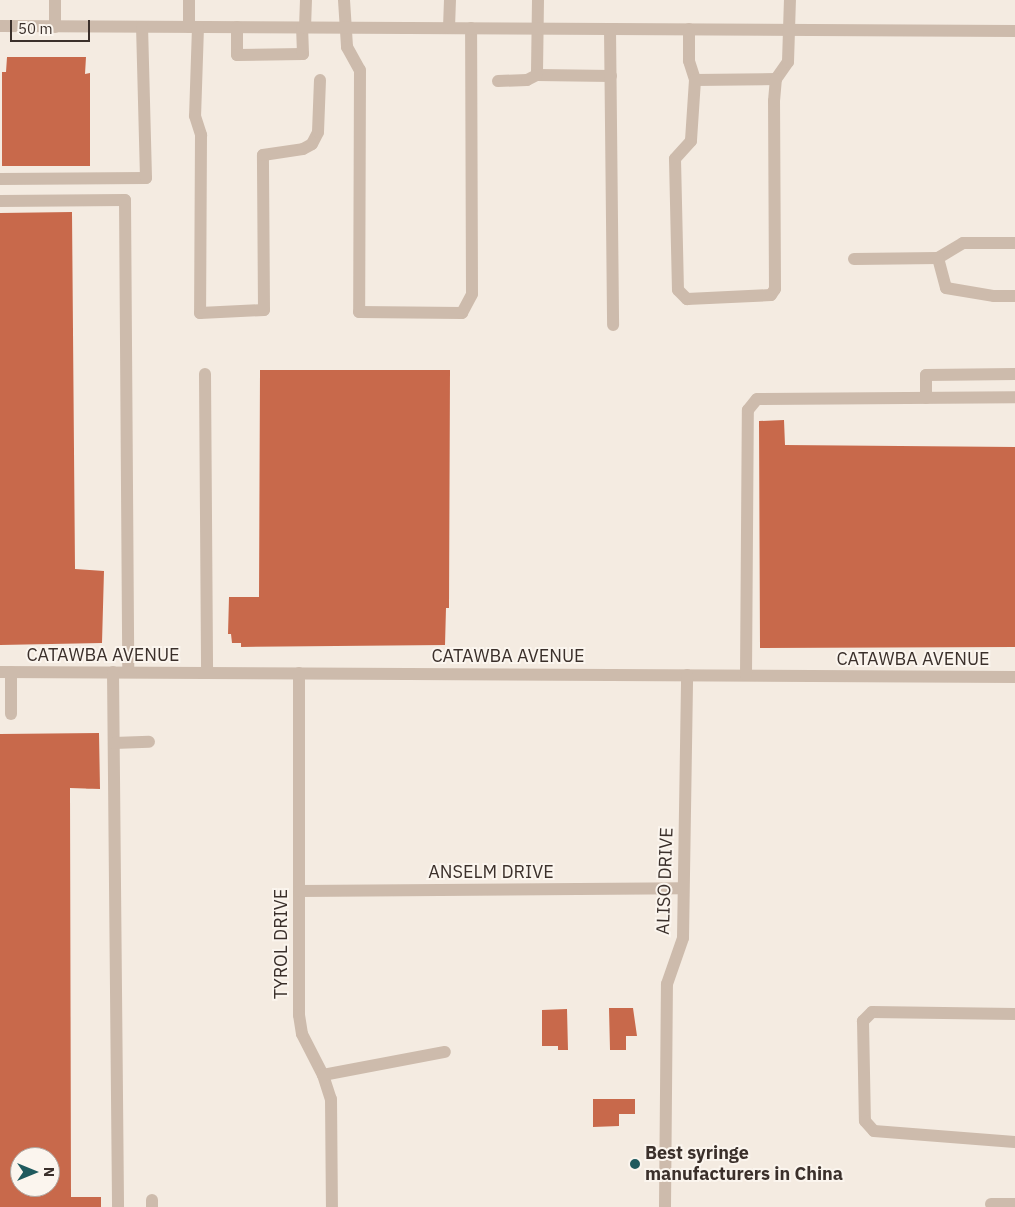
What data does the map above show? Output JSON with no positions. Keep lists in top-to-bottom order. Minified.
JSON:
{"streets":{"street":["CATAWBA AVENUE","ANSELM DRIVE","ALISO DRIVE","TYROL DRIVE"]},"crossings":[["CATAWBA AVENUE","ALISO DRIVE"],["CATAWBA AVENUE","TYROL DRIVE"],["ANSELM DRIVE","ALISO DRIVE"],["ANSELM DRIVE","TYROL DRIVE"]],"places":["Best syringe manufacturers in China"],"scale_bar":"50 m","north":"right"}
